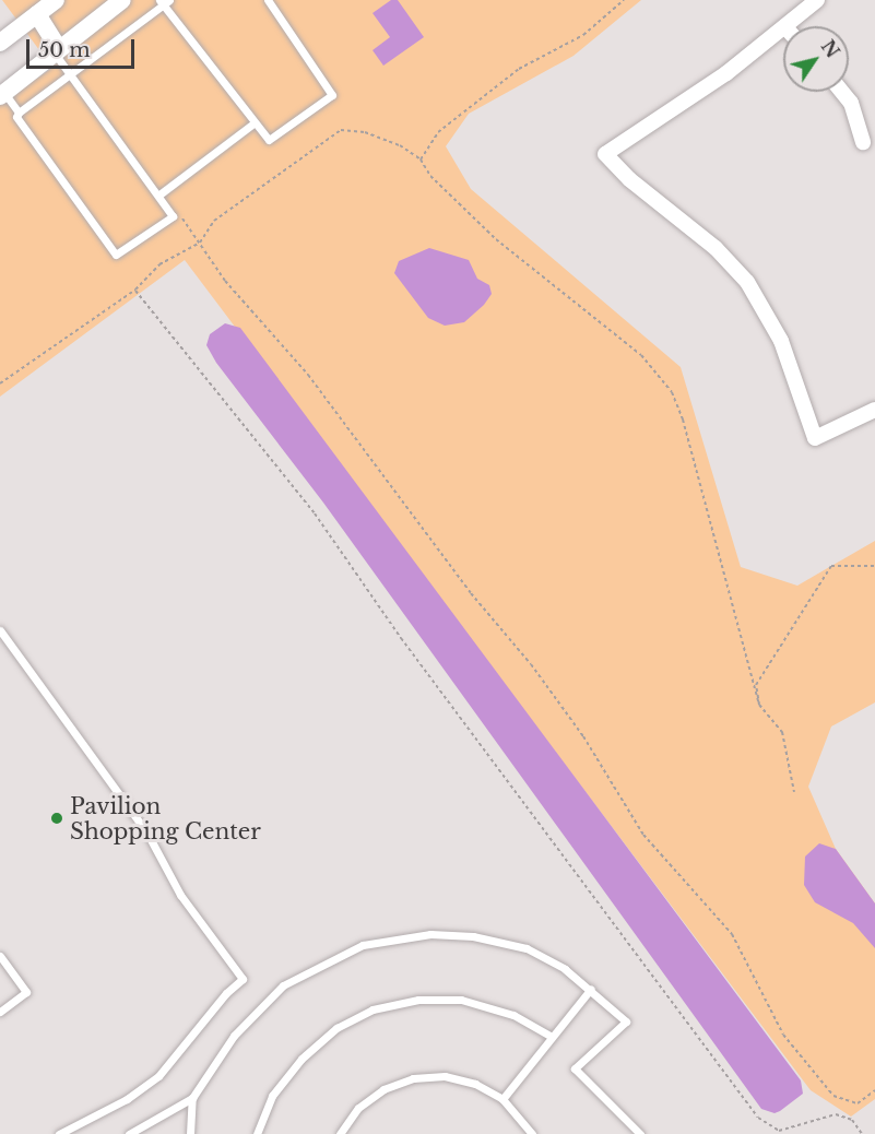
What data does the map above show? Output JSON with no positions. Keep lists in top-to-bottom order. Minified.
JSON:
{"places":["Pavilion Shopping Center"],"scale_bar":"50 m","north":"top right"}
